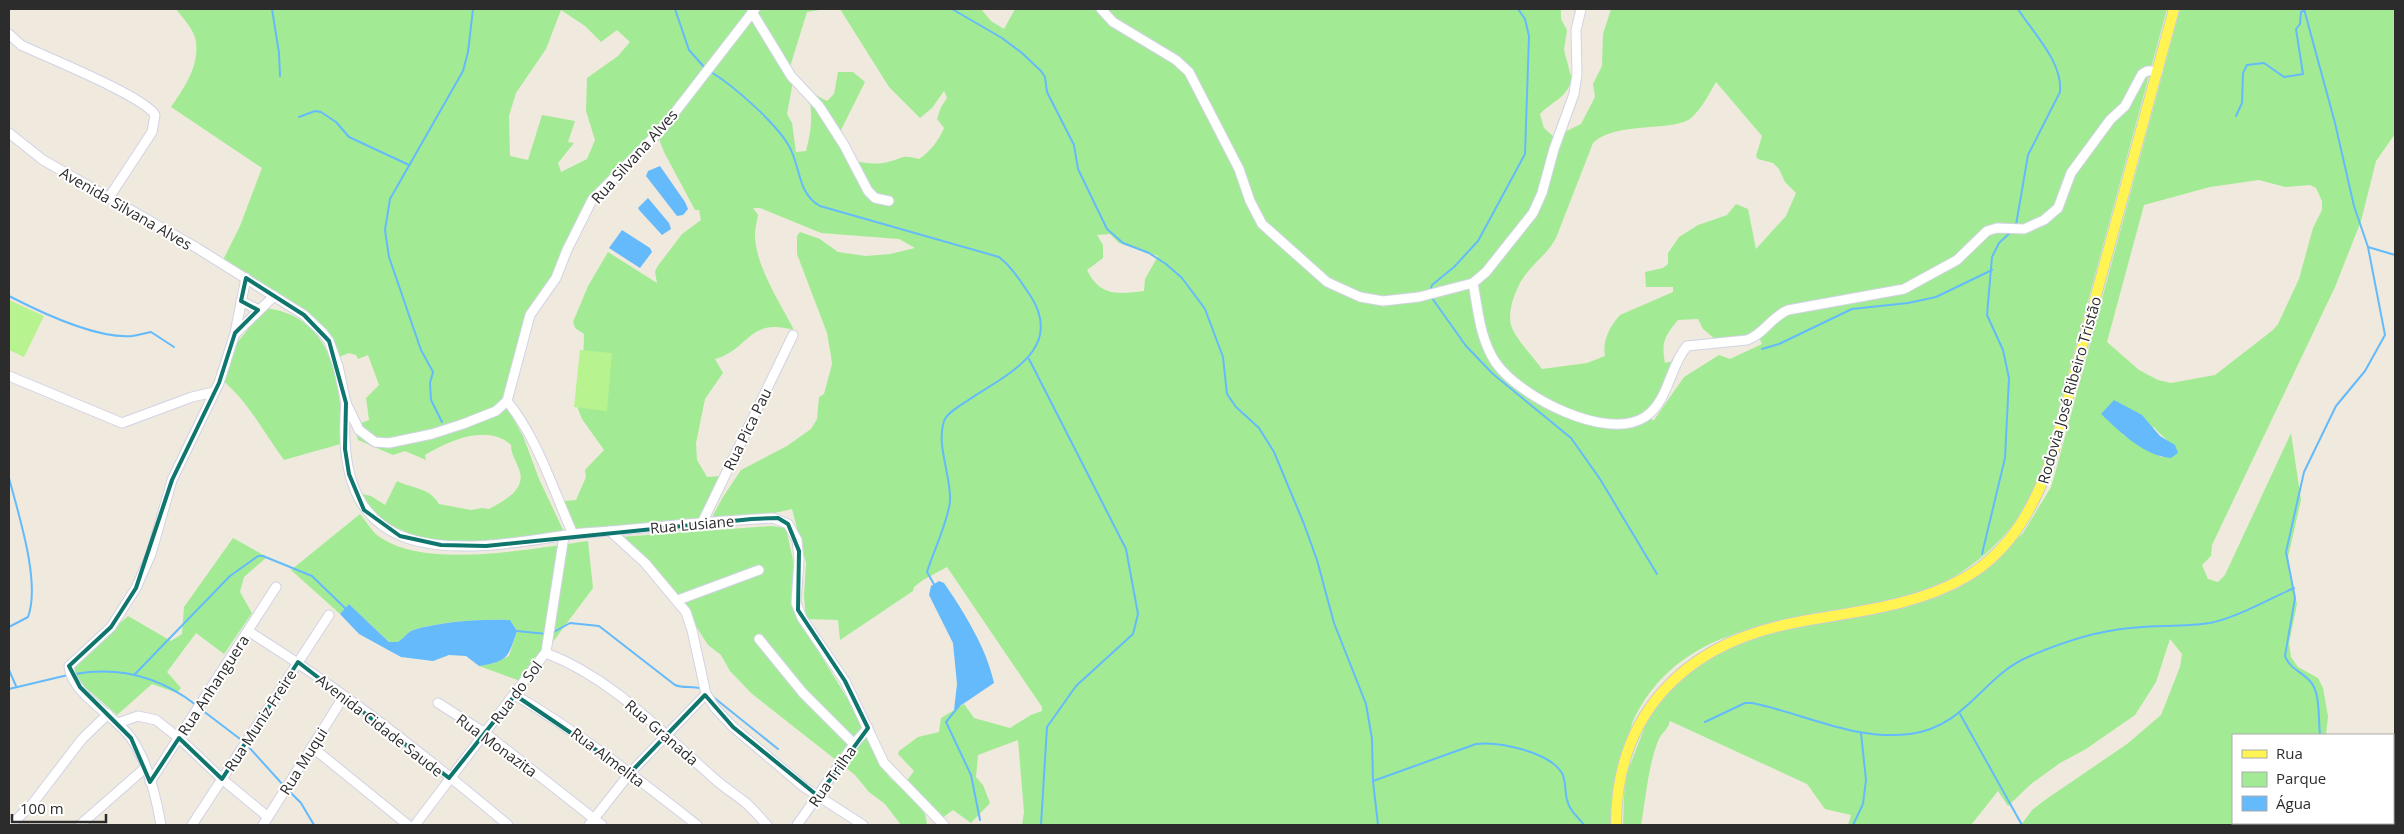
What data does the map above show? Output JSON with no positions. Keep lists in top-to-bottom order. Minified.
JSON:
{"streets":{"main road":["Rodovia José Ribeiro Tristão"],"street":["Rua Silvana Alves","Avenida Silvana Alves","Rua Pica Pau","Rua Lusiane","Rua Anhanguera","Rua do Sol","Rua Muniz Freire","Avenida Cidade Saude","Rua Granada","Rua Monazita","Rua Almelita","Rua Muqui","Rua Trilha"]},"crossings":[["Rua Pica Pau","Rua Lusiane"],["Rua Lusiane","Rua do Sol"],["Rua Lusiane","Rua Trilha"],["Rua Anhanguera","Avenida Cidade Saude"],["Rua do Sol","Avenida Cidade Saude"],["Rua do Sol","Rua Granada"],["Rua do Sol","Rua Monazita"],["Rua do Sol","Rua Almelita"],["Rua Muniz Freire","Avenida Cidade Saude"],["Avenida Cidade Saude","Rua Muqui"]],"legend":["Rua","Parque","Água"],"scale_bar":"100 m"}
